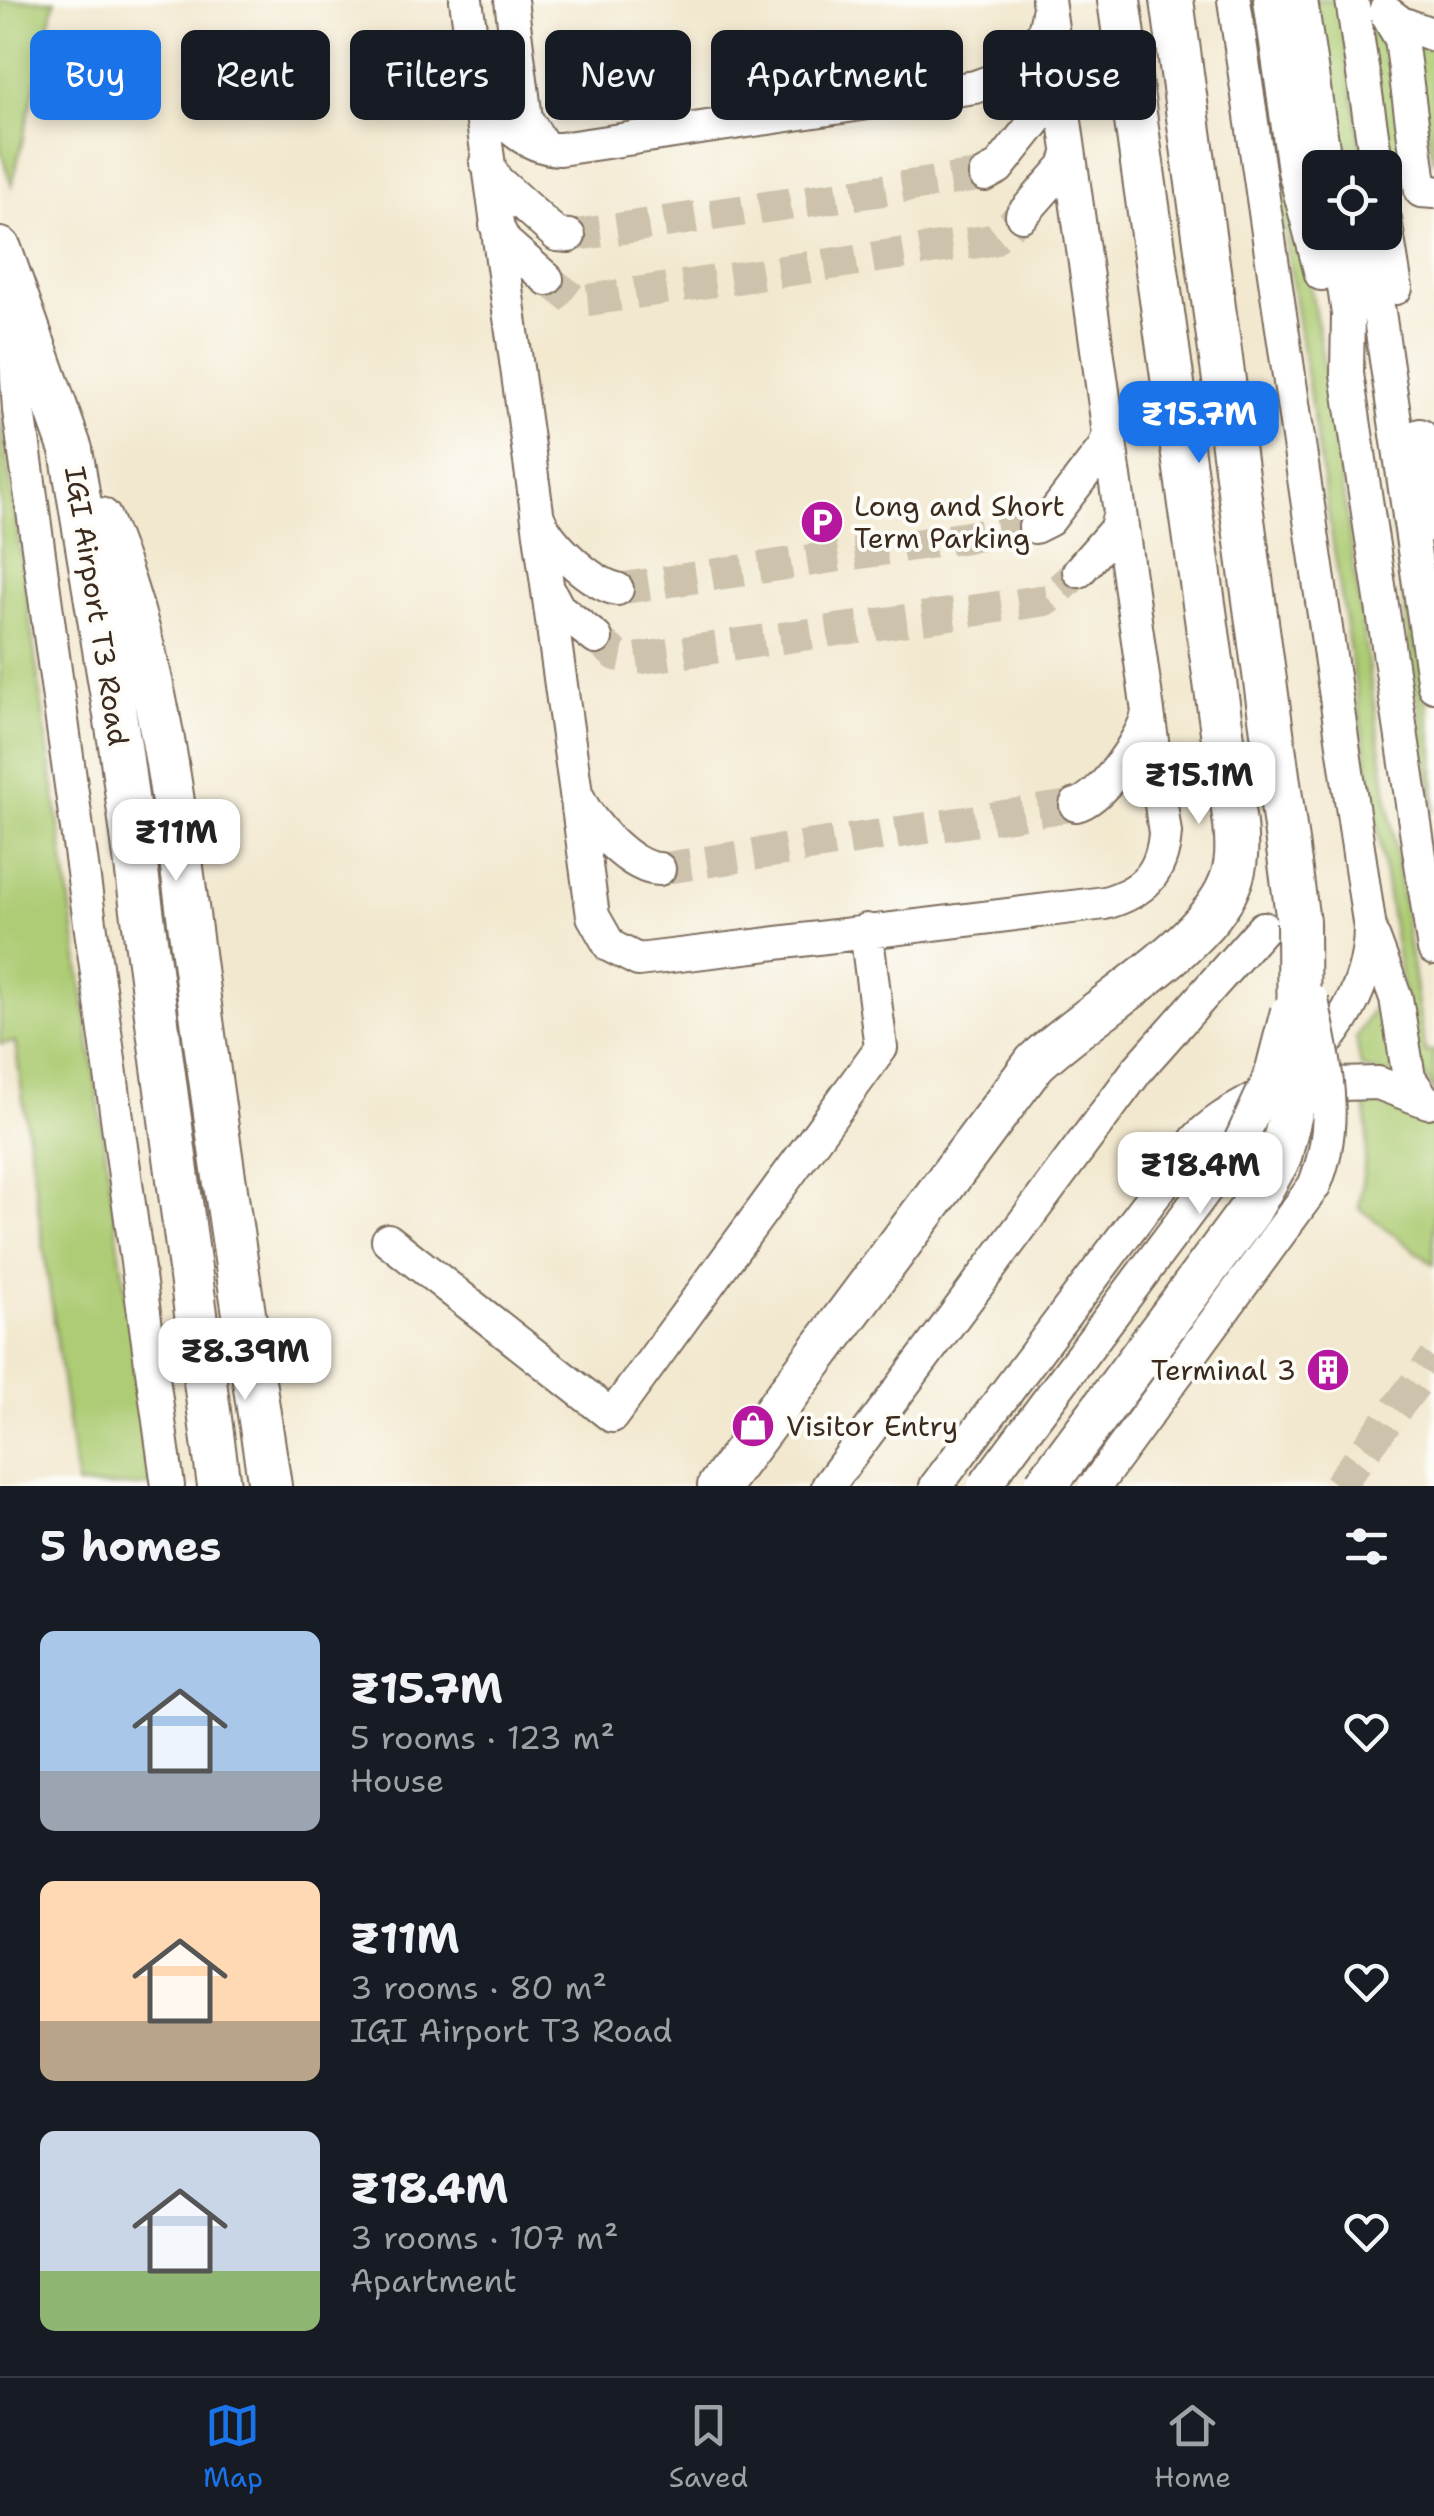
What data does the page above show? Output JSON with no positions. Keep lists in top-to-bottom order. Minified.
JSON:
{"streets":{"main road":["IGI Airport T3 Road"]},"places":{"parking":["Long and Short Term Parking"],"building":["Terminal 3"],"shop":["Visitor Entry"]},"page":{"chip":["Buy","Rent","Filters","New","Apartment","House"],"price":["₹15.7M","₹15.1M","₹11M","₹18.4M","₹8.39M"],"heading":"5 homes","list":[{"name":"₹15.7M","note":"5 rooms · 123 m² · House"},{"name":"₹11M","note":"3 rooms · 80 m² · IGI Airport T3 Road"},{"name":"₹18.4M","note":"3 rooms · 107 m² · Apartment"}],"tabs":["Map","Saved","Home"]}}
